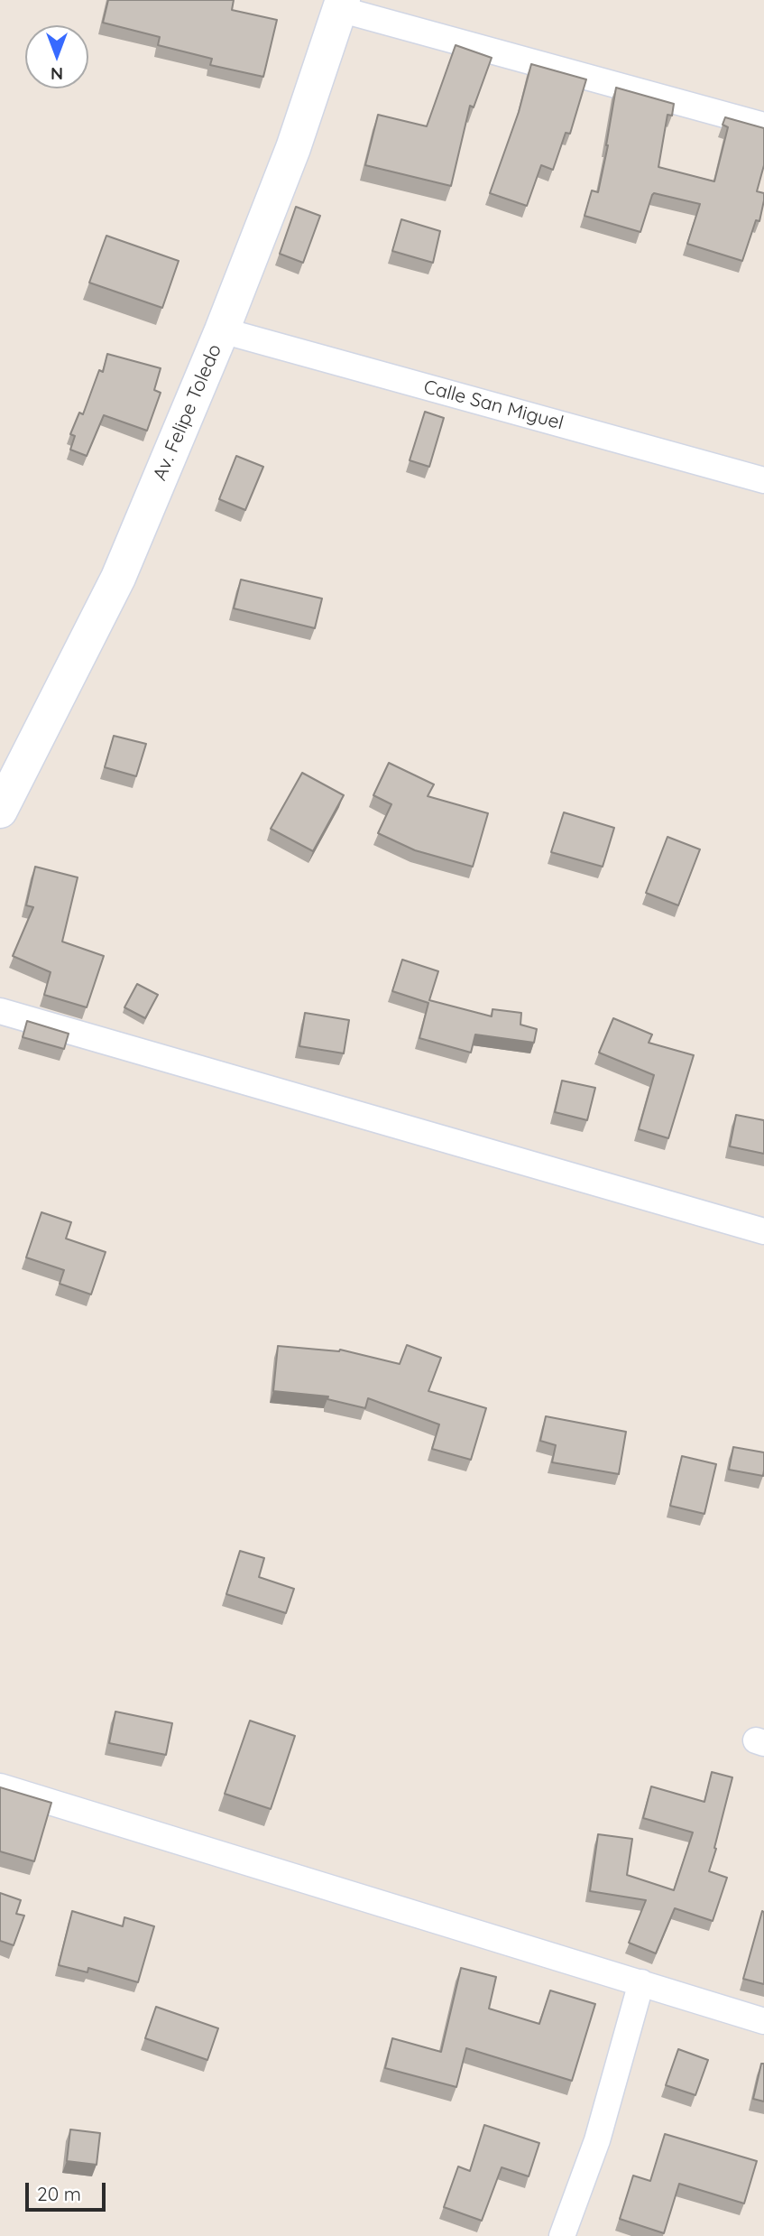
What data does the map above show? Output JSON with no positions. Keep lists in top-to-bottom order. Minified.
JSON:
{"streets":{"main road":["Av. Felipe Toledo"],"street":["Calle San Miguel"]},"crossings":[["Calle San Miguel","Av. Felipe Toledo"]],"scale_bar":"20 m","north":"bottom"}
